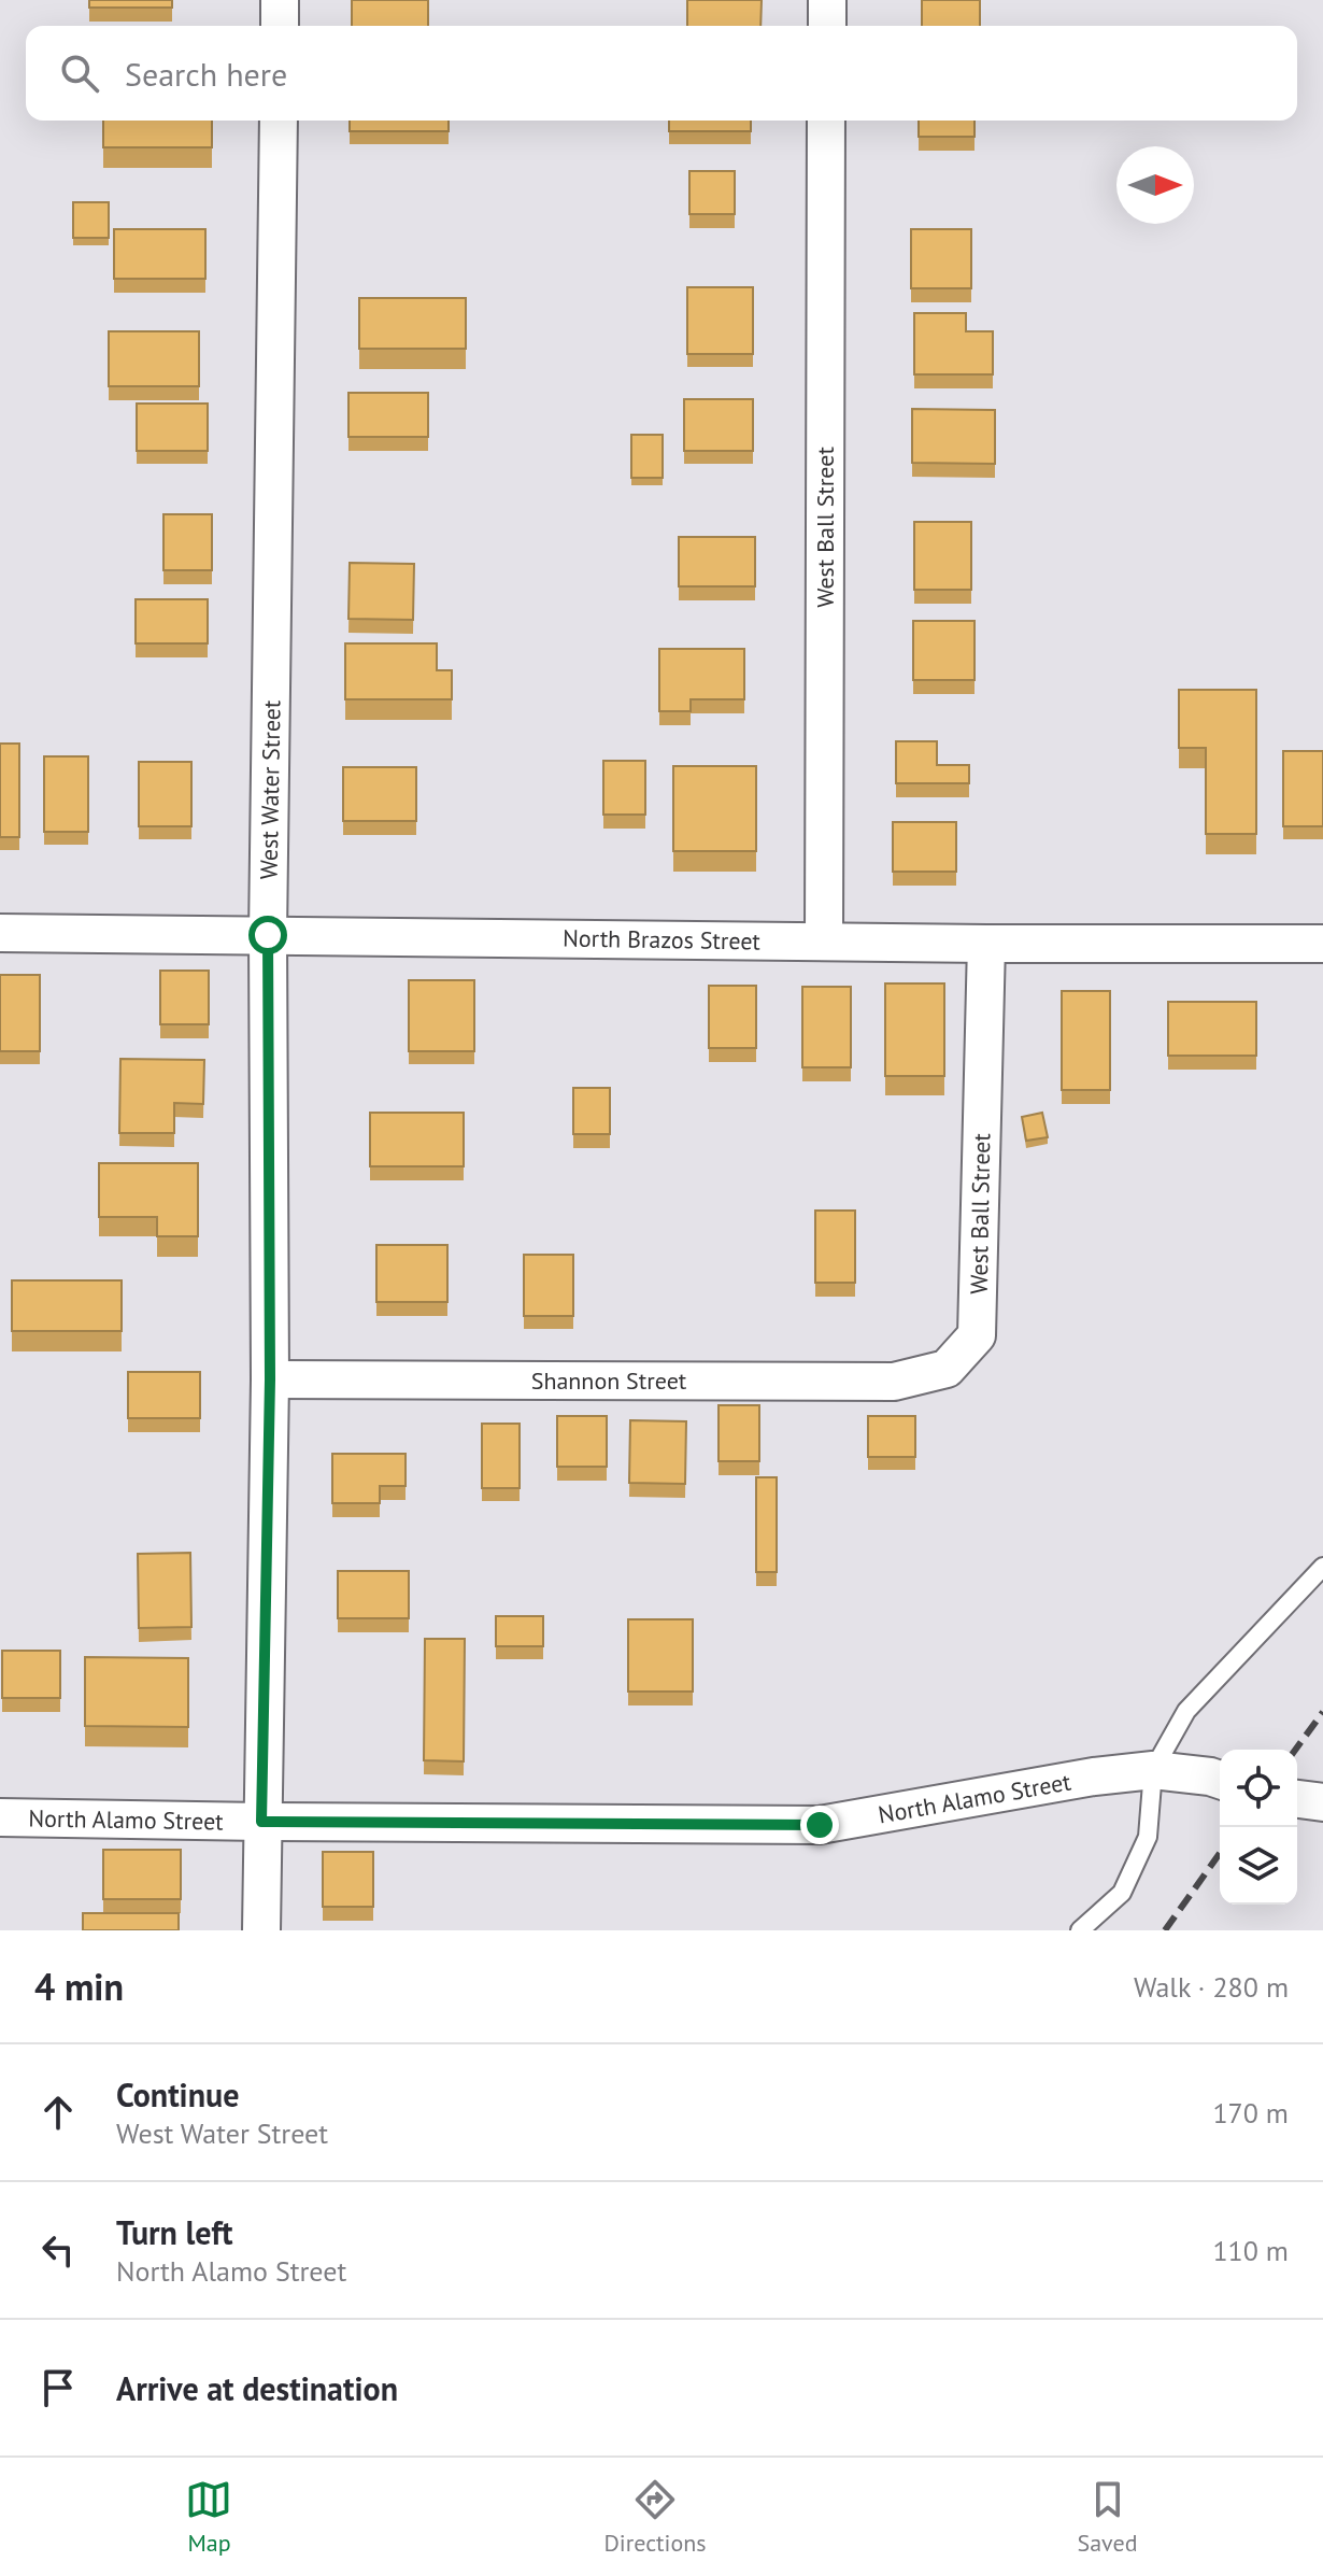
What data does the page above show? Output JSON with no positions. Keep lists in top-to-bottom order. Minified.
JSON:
{"streets":{"street":["West Ball Street","West Water Street","North Brazos Street","Shannon Street","North Alamo Street"]},"crossings":[["West Ball Street","North Brazos Street"],["West Ball Street","Shannon Street"],["West Water Street","North Brazos Street"],["West Water Street","Shannon Street"],["West Water Street","North Alamo Street"]],"north":"right","page":{"search":"Search here","heading":["4 min","Walk · 280 m"],"list":[["Continue","West Water Street","170 m"],["Turn left","North Alamo Street","110 m"],"Arrive at destination"],"nav":["Map","Directions","Saved"]}}
